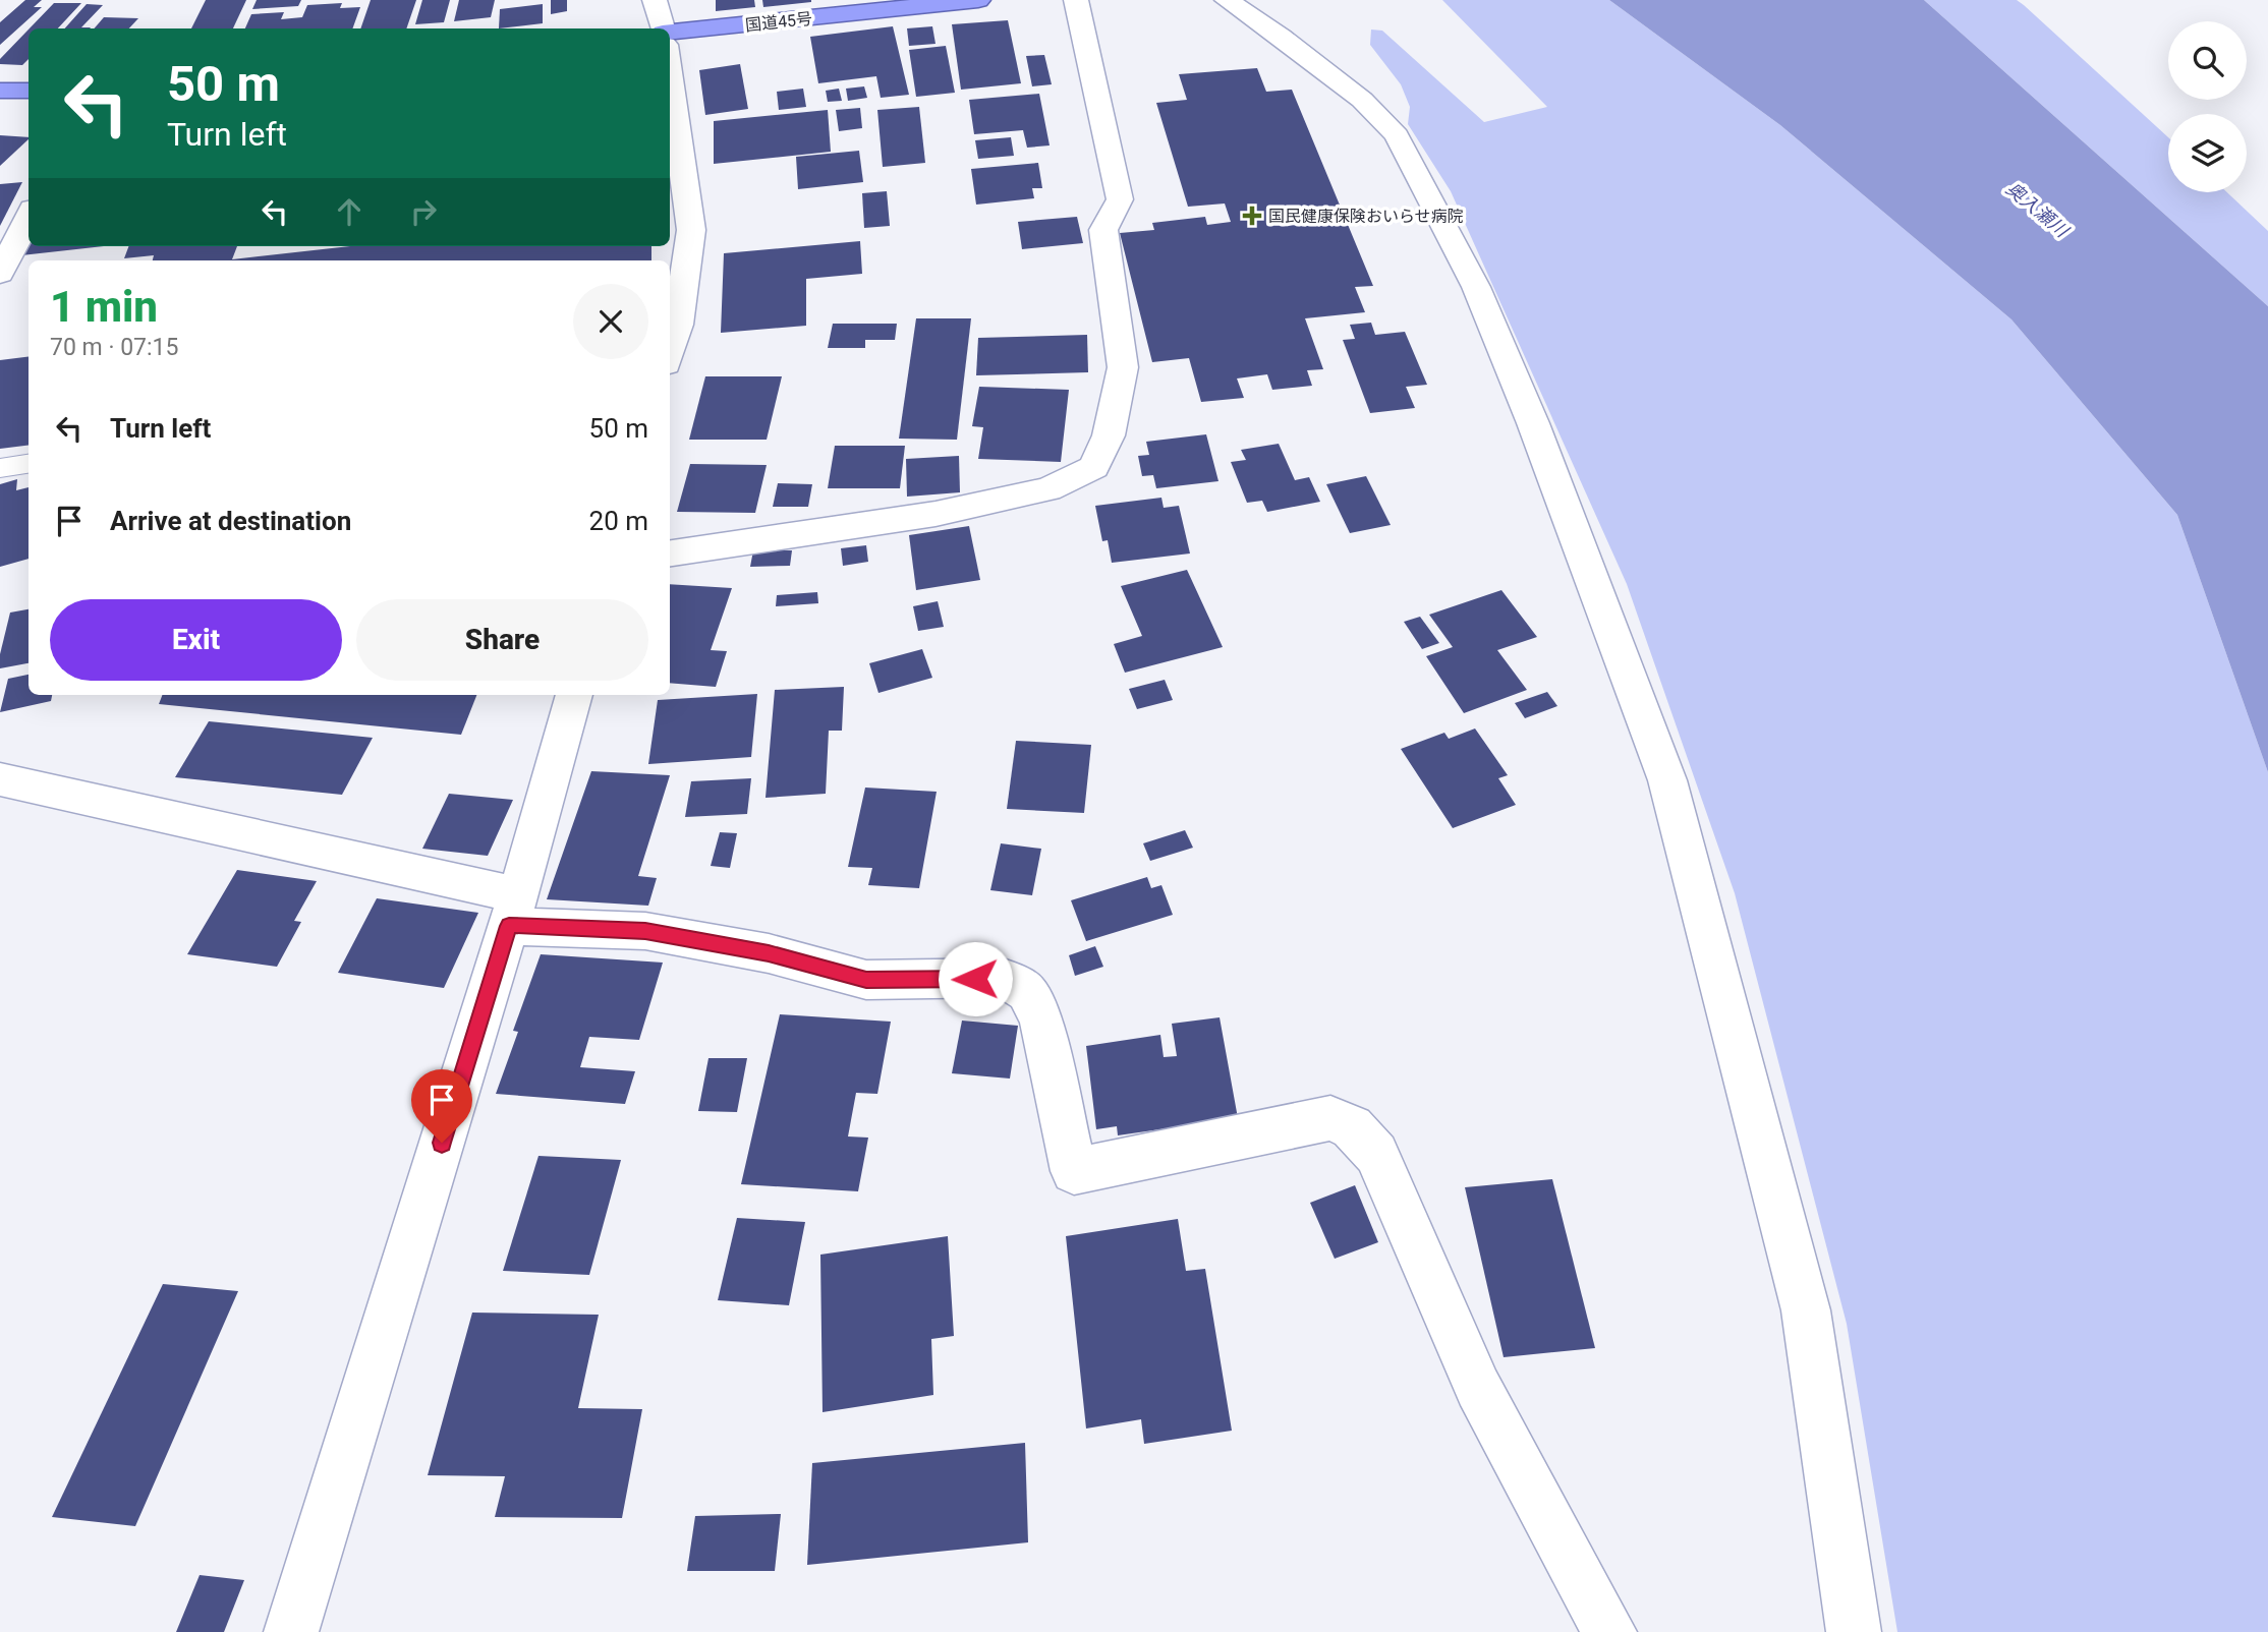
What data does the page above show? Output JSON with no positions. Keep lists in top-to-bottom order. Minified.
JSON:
{"streets":{"highway":["国道45号"]},"water":["奥入瀬川"],"places":{"health":["国民健康保険おいらせ病院"]},"page":{"turn":["50 m","Turn left"],"heading":["1 min","70 m · 07:15"],"list":[{"name":"Turn left","value":"50 m"},{"name":"Arrive at destination","value":"20 m"}],"buttons":["Exit","Share"]}}
